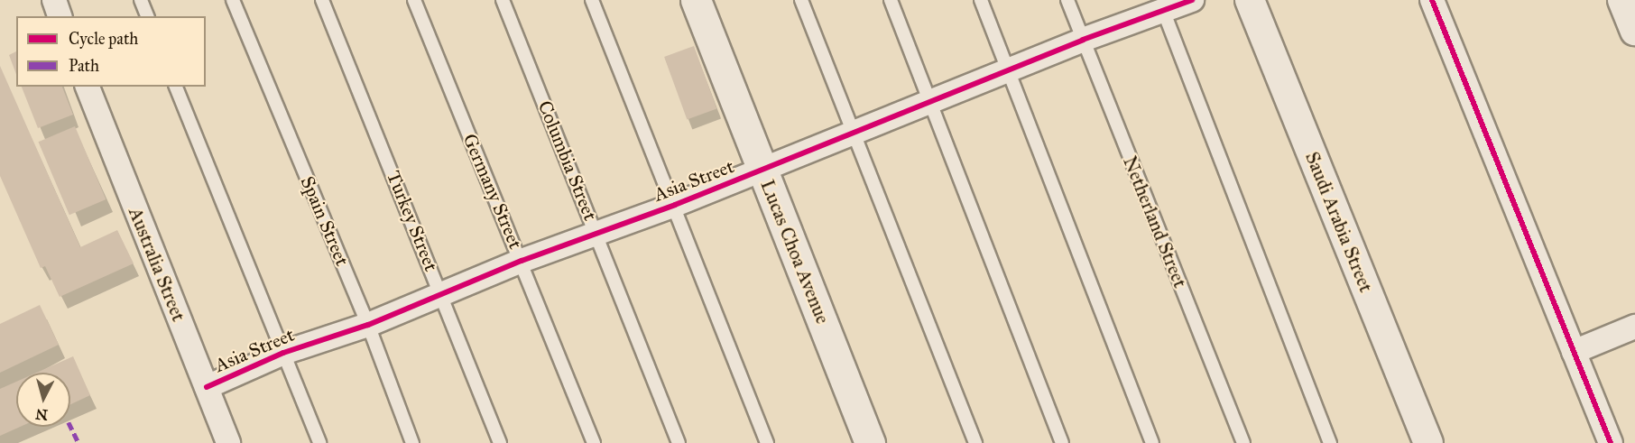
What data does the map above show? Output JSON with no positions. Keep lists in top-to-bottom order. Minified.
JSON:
{"streets":{"main road":["Lucas Choa Avenue"],"street":["Asia Street","Saudi Arabia Street","Australia Street"],"lane":["Columbia Street","Germany Street","Spain Street","Turkey Street","Netherland Street"]},"crossings":[["Columbia Street","Asia Street"],["Asia Street","Germany Street"],["Asia Street","Spain Street"],["Asia Street","Turkey Street"],["Asia Street","Netherland Street"],["Asia Street","Lucas Choa Avenue"],["Asia Street","Australia Street"]],"legend":["Cycle path","Path"],"north":"bottom"}
